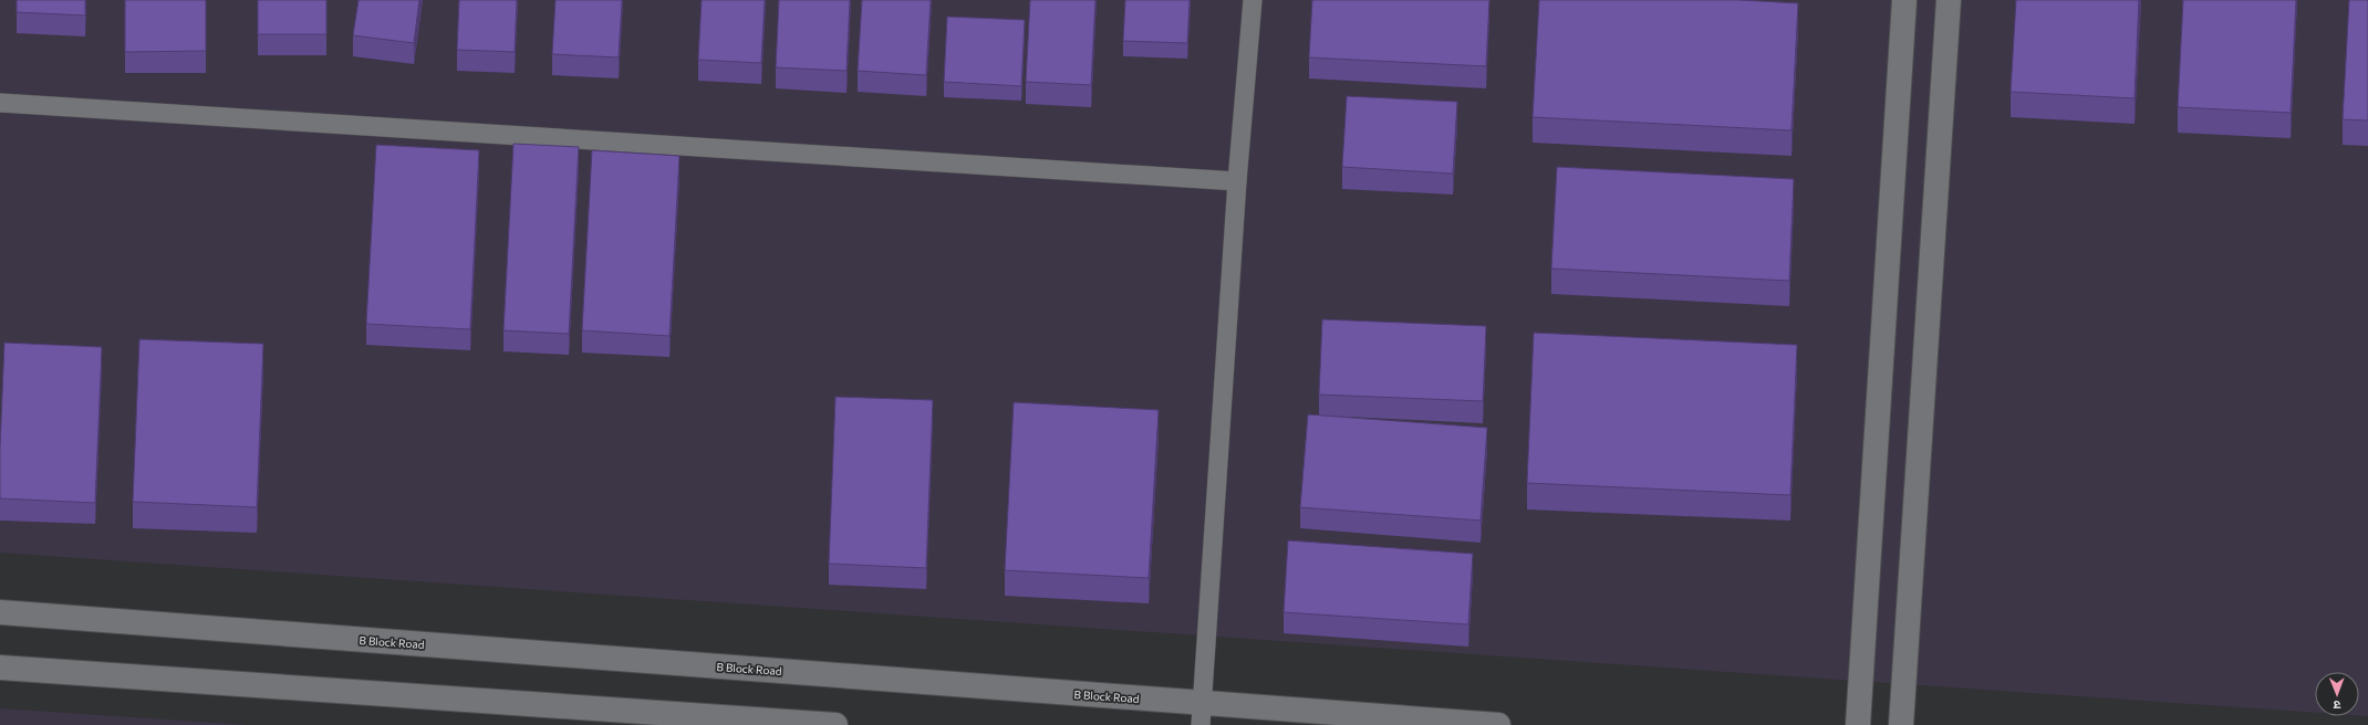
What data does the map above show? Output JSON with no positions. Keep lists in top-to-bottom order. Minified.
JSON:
{"streets":{"street":["B Block Road"]},"north":"bottom"}
